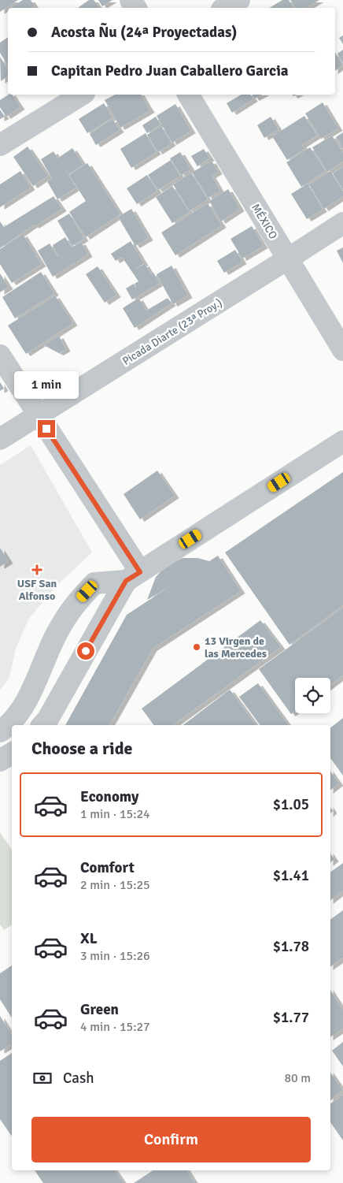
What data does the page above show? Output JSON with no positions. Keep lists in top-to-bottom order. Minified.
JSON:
{"streets":{"street":["MÉXICO","Picada Diarte (23ª Proy.)"]},"crossings":[["MÉXICO","Picada Diarte (23ª Proy.)"]],"places":{"health":["USF San Alfonso"],"other":["13 Virgen de las Mercedes"]},"page":{"banner":["Acosta Ñu (24ª Proyectadas)","Capitan Pedro Juan Caballero Garcia"],"bubble":"1 min","heading":"Choose a ride","list":[{"name":"Economy","note":"1 min · 15:24","value":"$1.05"},{"name":"Comfort","note":"2 min · 15:25","value":"$1.41"},{"name":"XL","note":"3 min · 15:26","value":"$1.78"},{"name":"Green","note":"4 min · 15:27","value":"$1.77"}],"pay":["Cash","80 m"],"buttons":"Confirm"}}
